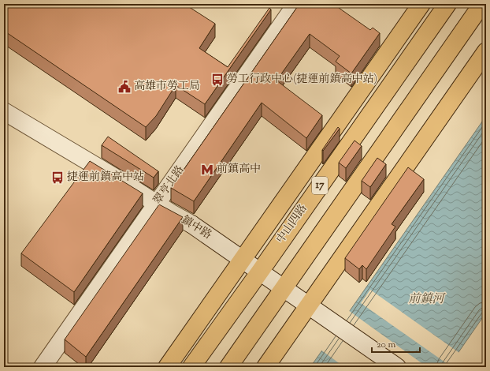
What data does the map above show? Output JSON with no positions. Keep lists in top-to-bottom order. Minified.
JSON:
{"streets":{"main road":["17","中山四路"],"street":["翠亨北路","鎮中路"]},"crossings":[["翠亨北路","鎮中路"],["中山四路","鎮中路"]],"water":["前鎮河"],"places":{"bus stop":["勞工行政中心(捷運前鎮高中站)","捷運前鎮高中站"],"public building":["高雄市勞工局"],"metro station":["前鎮高中"]},"scale_bar":"20 m"}
